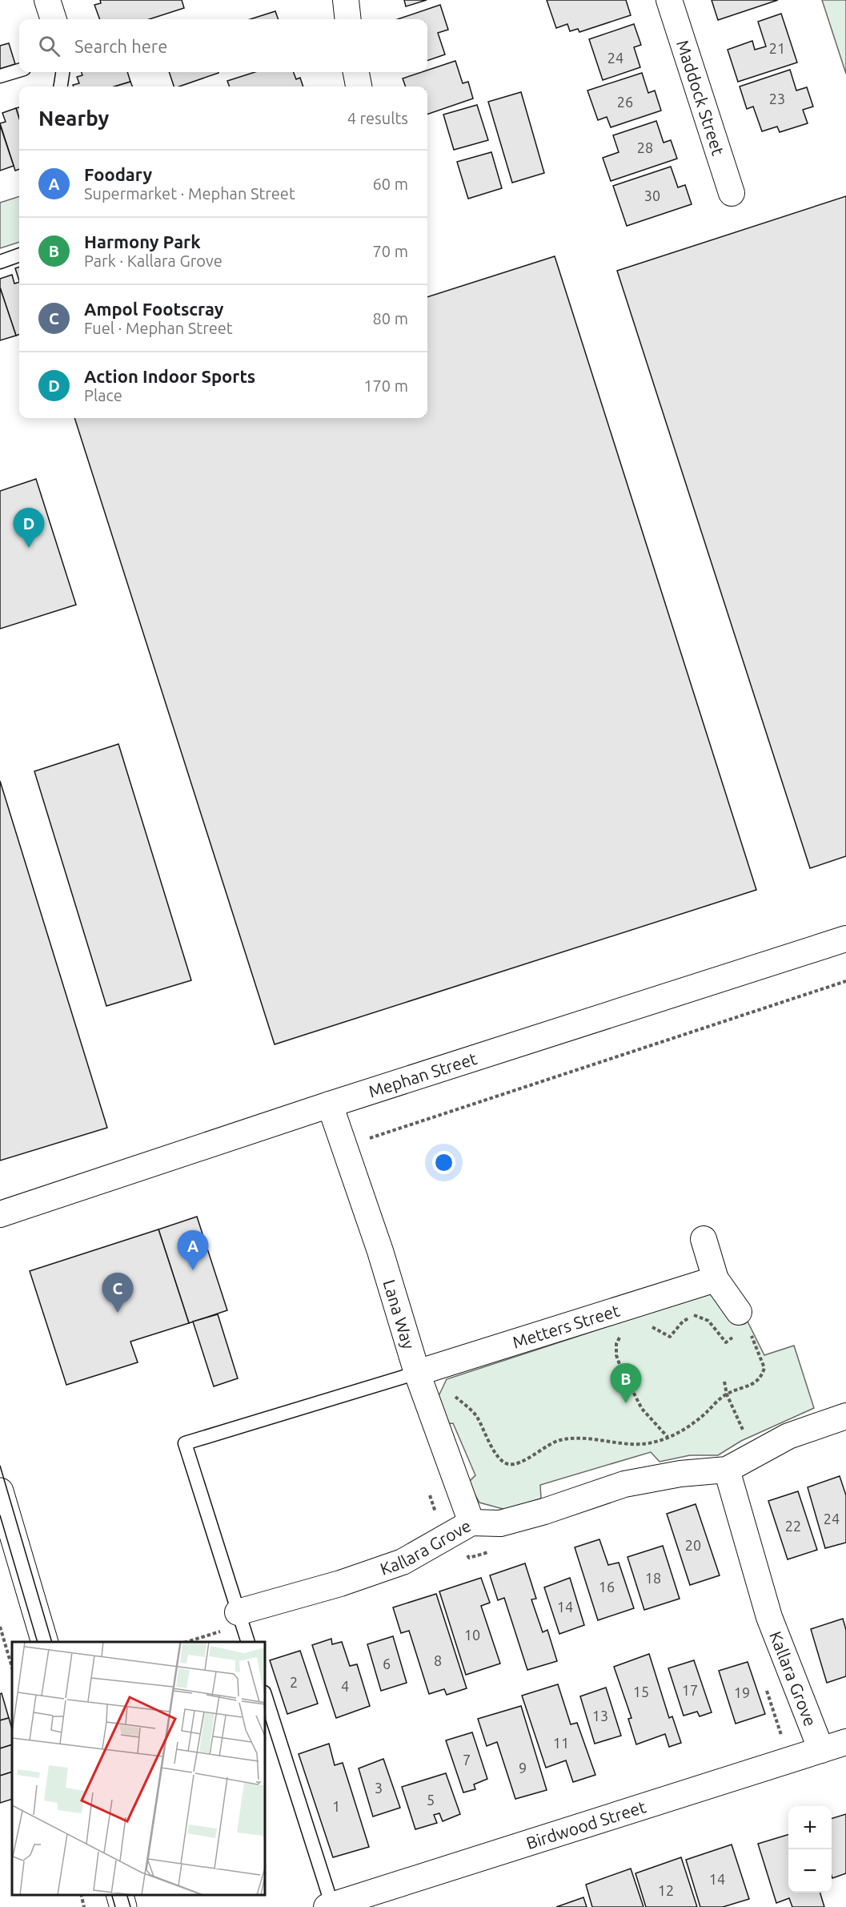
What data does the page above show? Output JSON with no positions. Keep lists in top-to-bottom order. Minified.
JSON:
{"streets":{"street":["Maddock Street","Mephan Street","Lana Way","Metters Street","Kallara Grove","Birdwood Street"]},"crossings":[["Mephan Street","Lana Way"],["Lana Way","Metters Street"],["Lana Way","Kallara Grove"],["Kallara Grove","Birdwood Street"]],"house_numbers":["21","24","23","26","28","30","24","22","20","18","16","14","10","8","6","2","4","17","15","19","13","11","7","9","3","5","1","14","12"],"page":{"search":"Search here","heading":["Nearby","4 results"],"list":[{"mark":"A","name":"Foodary","note":"Supermarket · Mephan Street","value":"60 m"},{"mark":"B","name":"Harmony Park","note":"Park · Kallara Grove","value":"70 m"},{"mark":"C","name":"Ampol Footscray","note":"Fuel · Mephan Street","value":"80 m"},{"mark":"D","name":"Action Indoor Sports","note":"Place","value":"170 m"}],"pins":["D","A","C","B"],"map_buttons":["+","−"]}}
